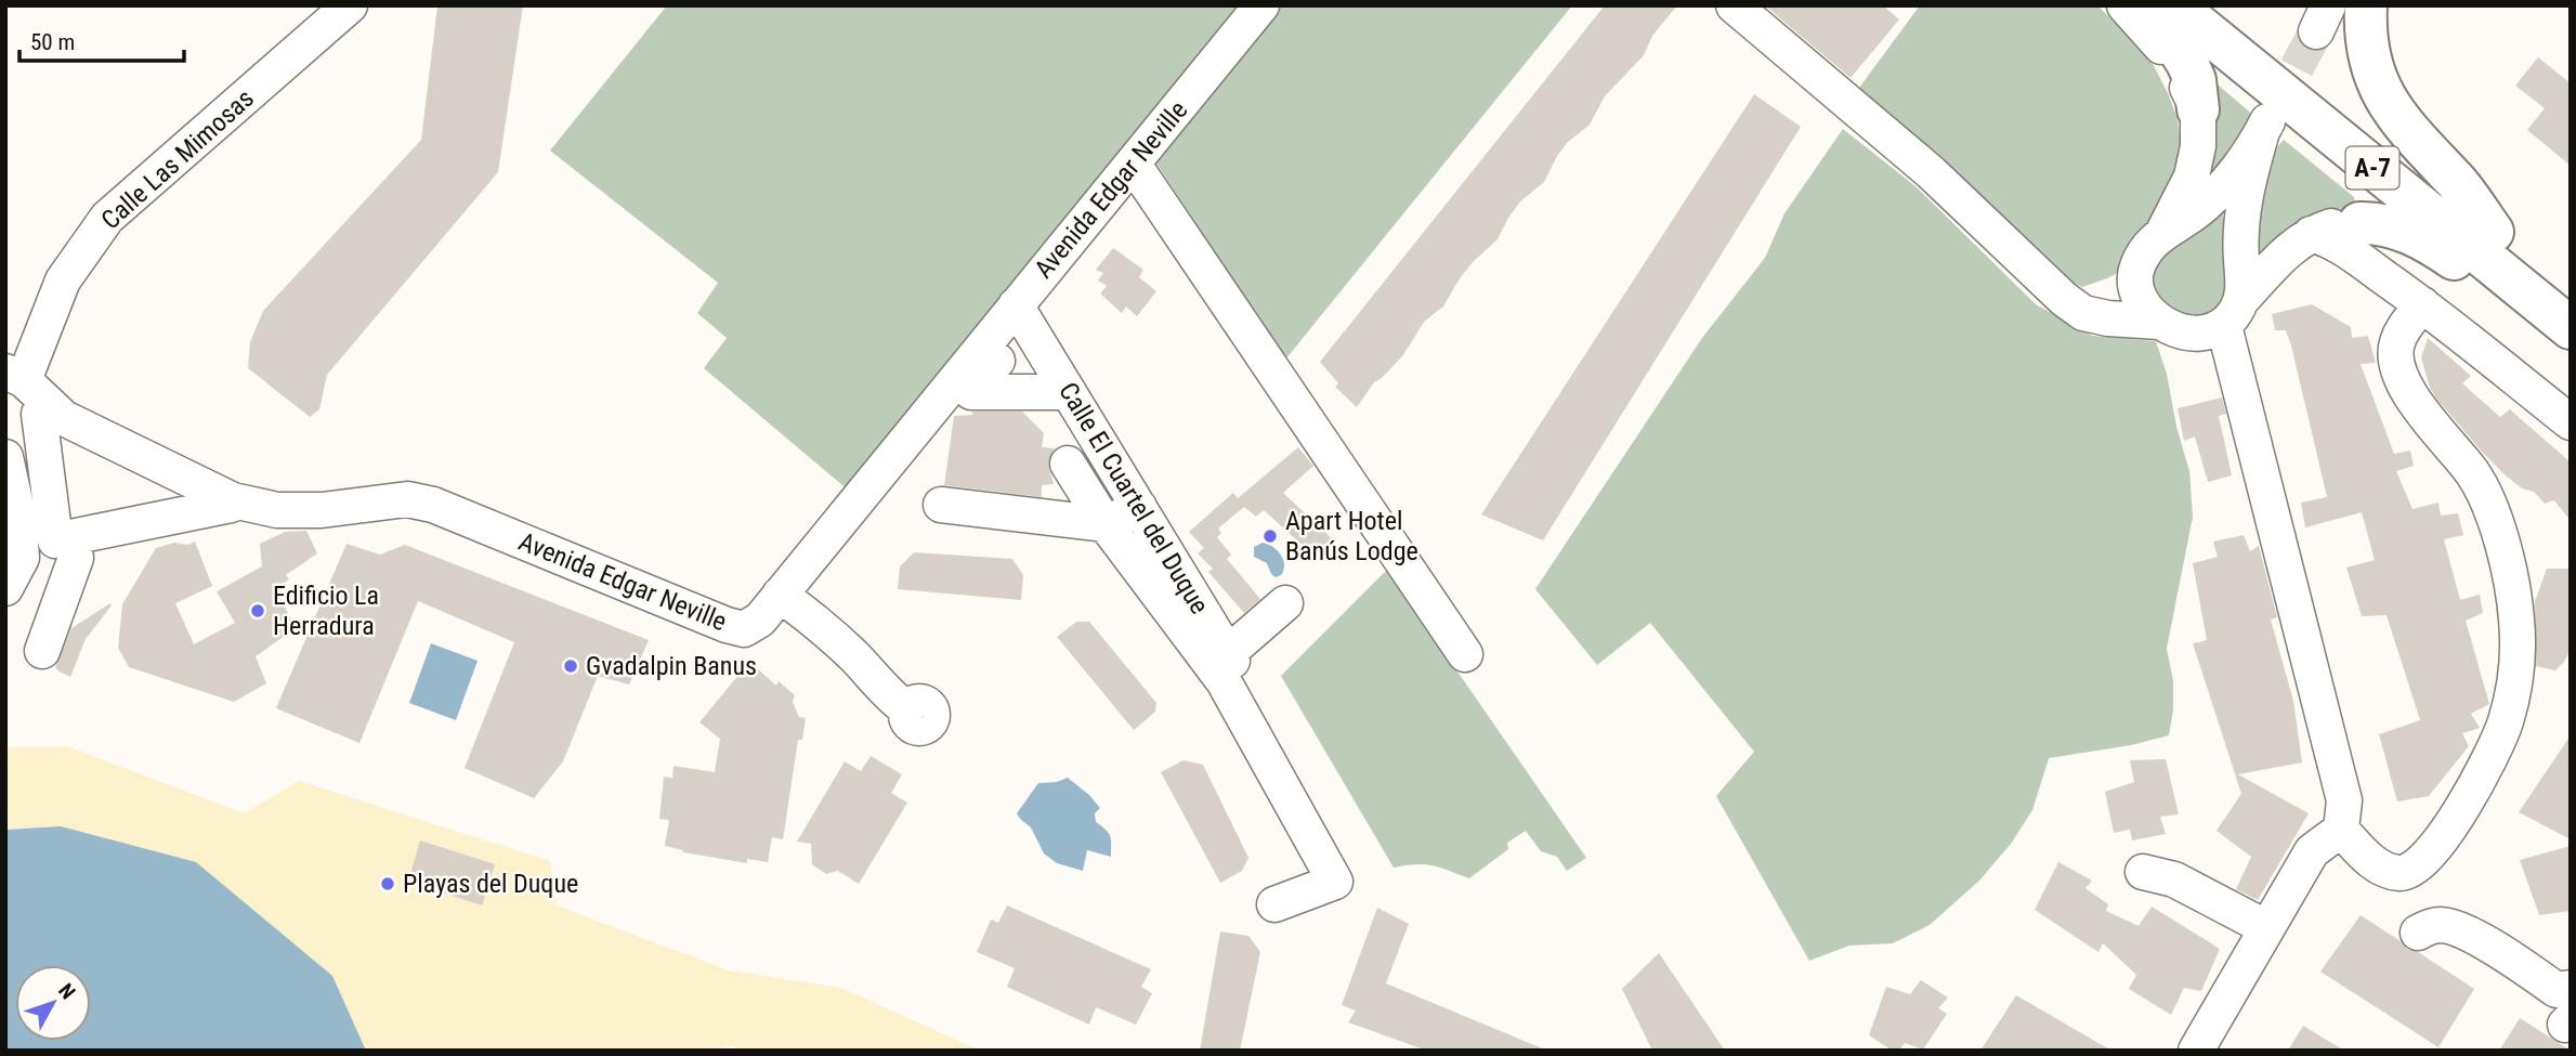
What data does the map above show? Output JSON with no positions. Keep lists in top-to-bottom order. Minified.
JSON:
{"streets":{"highway":["A-7"],"street":["Calle Las Mimosas","Avenida Edgar Neville","Calle El Cuartel del Duque"]},"crossings":[["Calle Las Mimosas","Avenida Edgar Neville"],["Avenida Edgar Neville","Calle El Cuartel del Duque"]],"places":["Apart Hotel Banús Lodge","Edificio La Herradura","Gvadalpin Banus","Playas del Duque"],"scale_bar":"50 m","north":"top right"}
